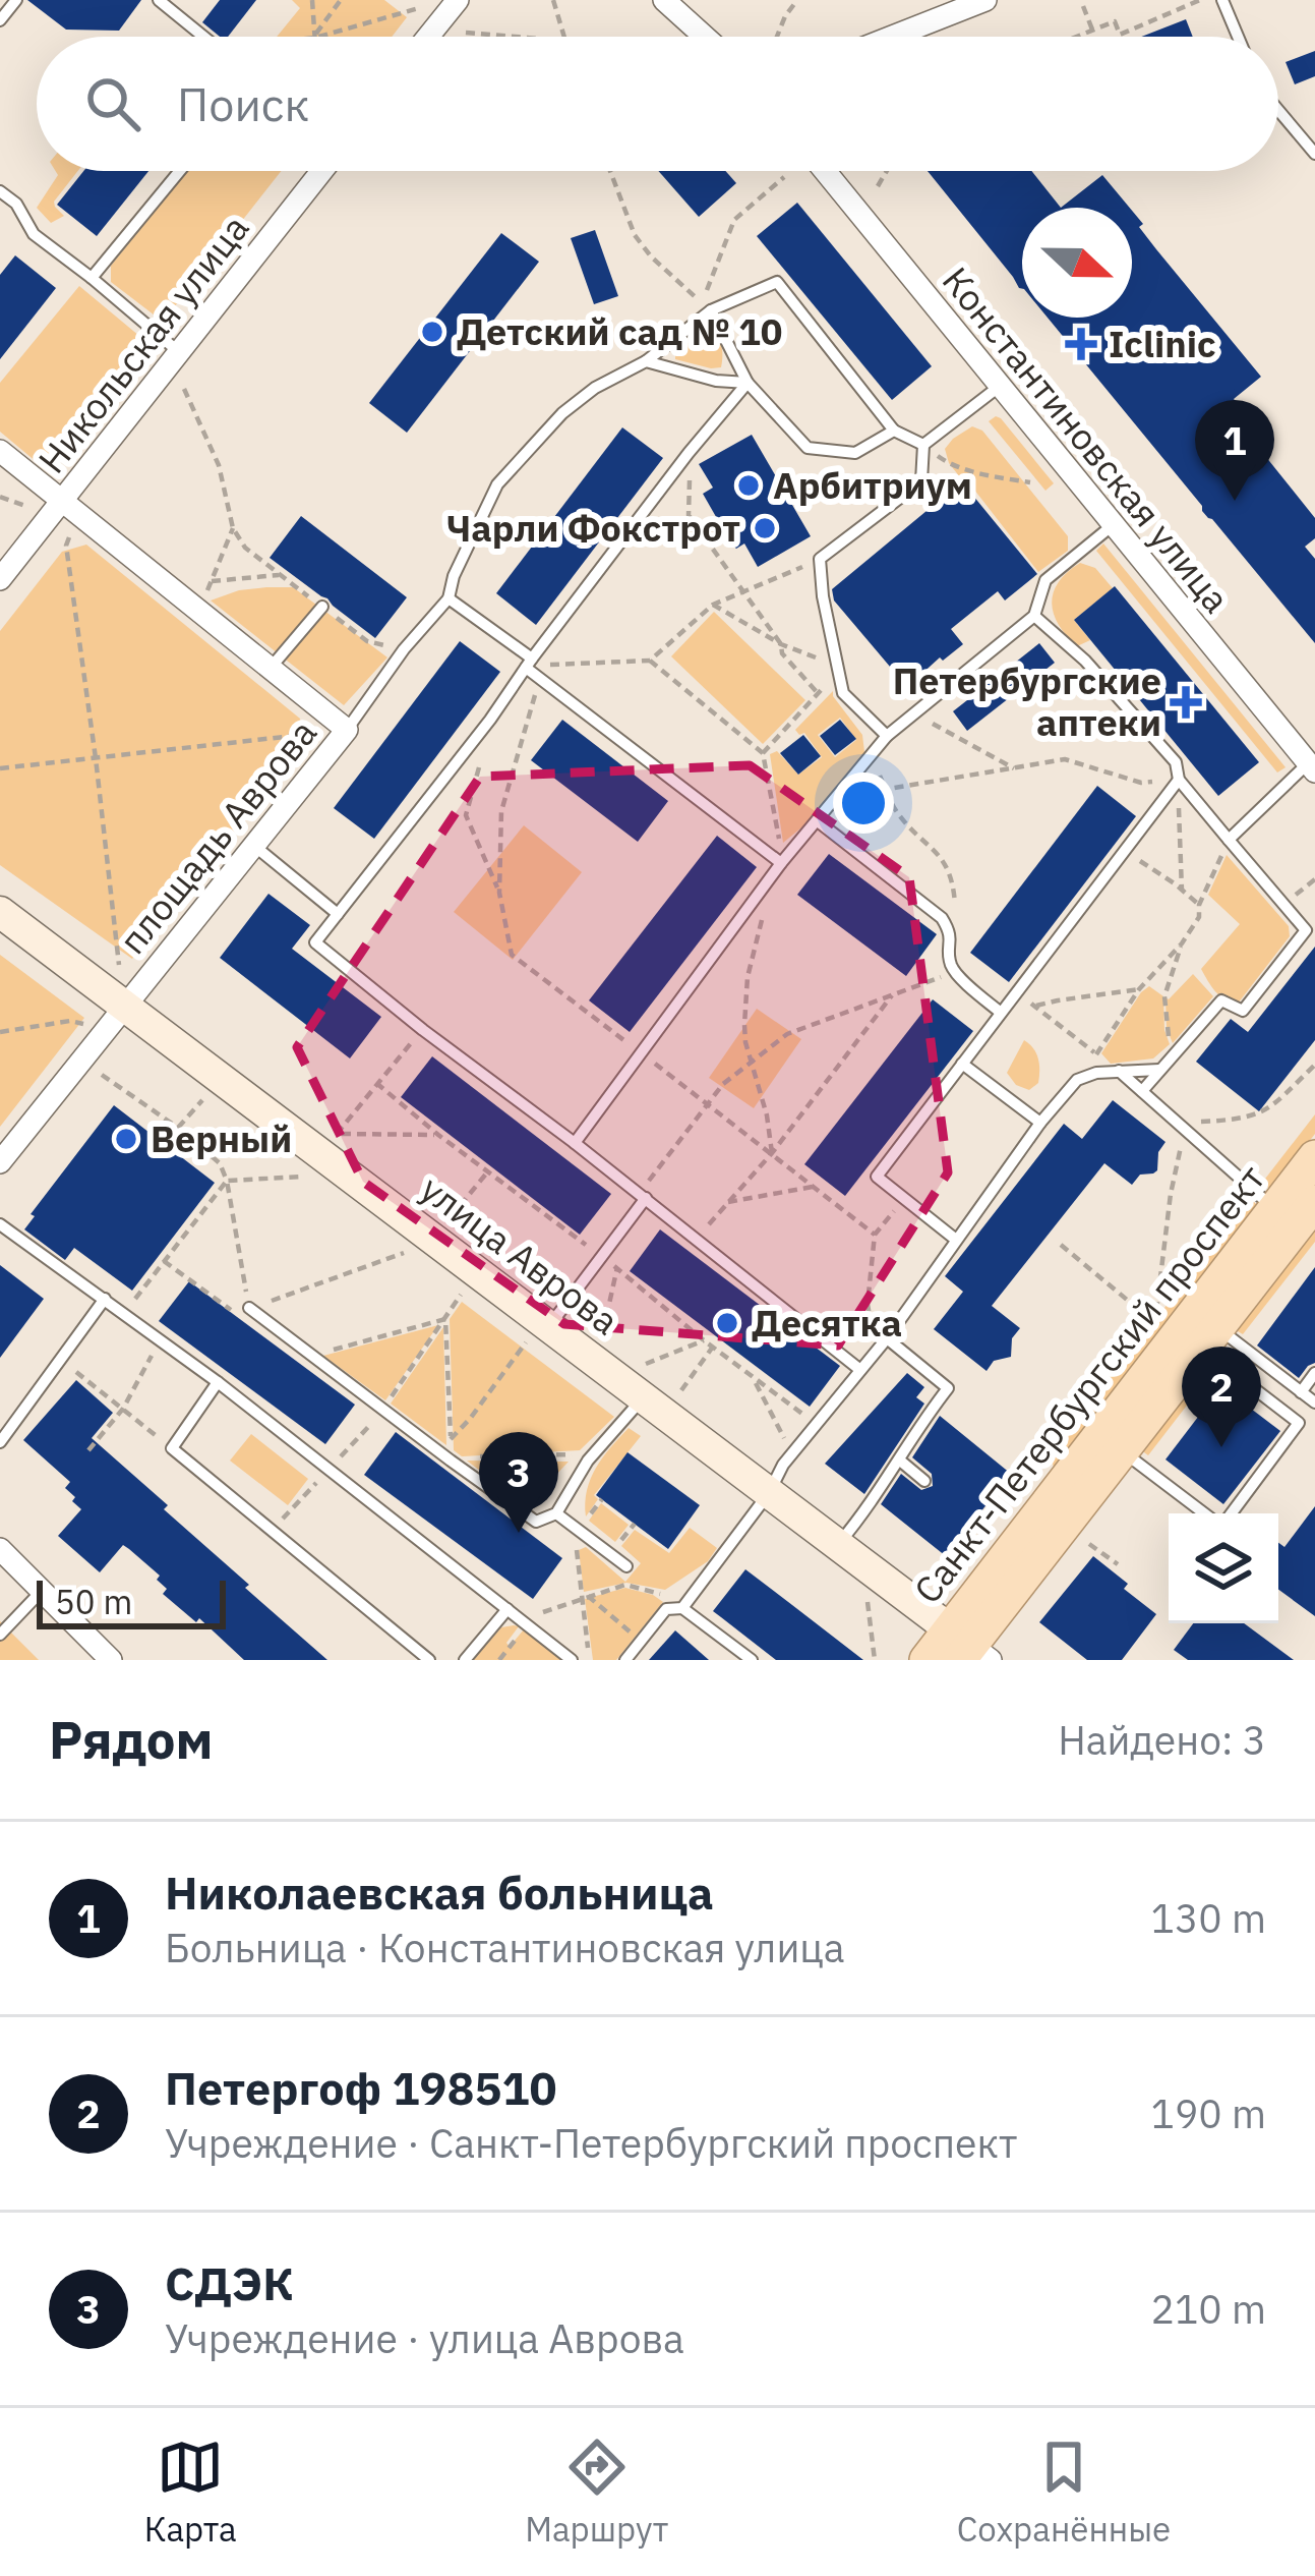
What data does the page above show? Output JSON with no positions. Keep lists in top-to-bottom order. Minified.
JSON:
{"streets":{"main road":["Санкт-Петербургский проспект"],"street":["Никольская улица","Константиновская улица","площадь Аврова","улица Аврова"]},"crossings":[["Никольская улица","площадь Аврова"],["площадь Аврова","улица Аврова"],["улица Аврова","Санкт-Петербургский проспект"]],"places":{"other":["Детский сад № 10","Арбитриум","Чарли Фокстрот","Верный","Десятка"],"health":["Iclinic","Петербургские аптеки"]},"scale_bar":"50 m","north":"right","page":{"search":"Поиск","pins":["1","2","3"],"scale":"50 m","heading":["Рядом","Найдено: 3"],"list":[{"mark":"1","name":"Николаевская больница","note":"Больница · Константиновская улица","value":"130 m"},{"mark":"2","name":"Петергоф 198510","note":"Учреждение · Санкт-Петербургский проспект","value":"190 m"},{"mark":"3","name":"СДЭК","note":"Учреждение · улица Аврова","value":"210 m"}],"nav":["Карта","Маршрут","Сохранённые"]}}
